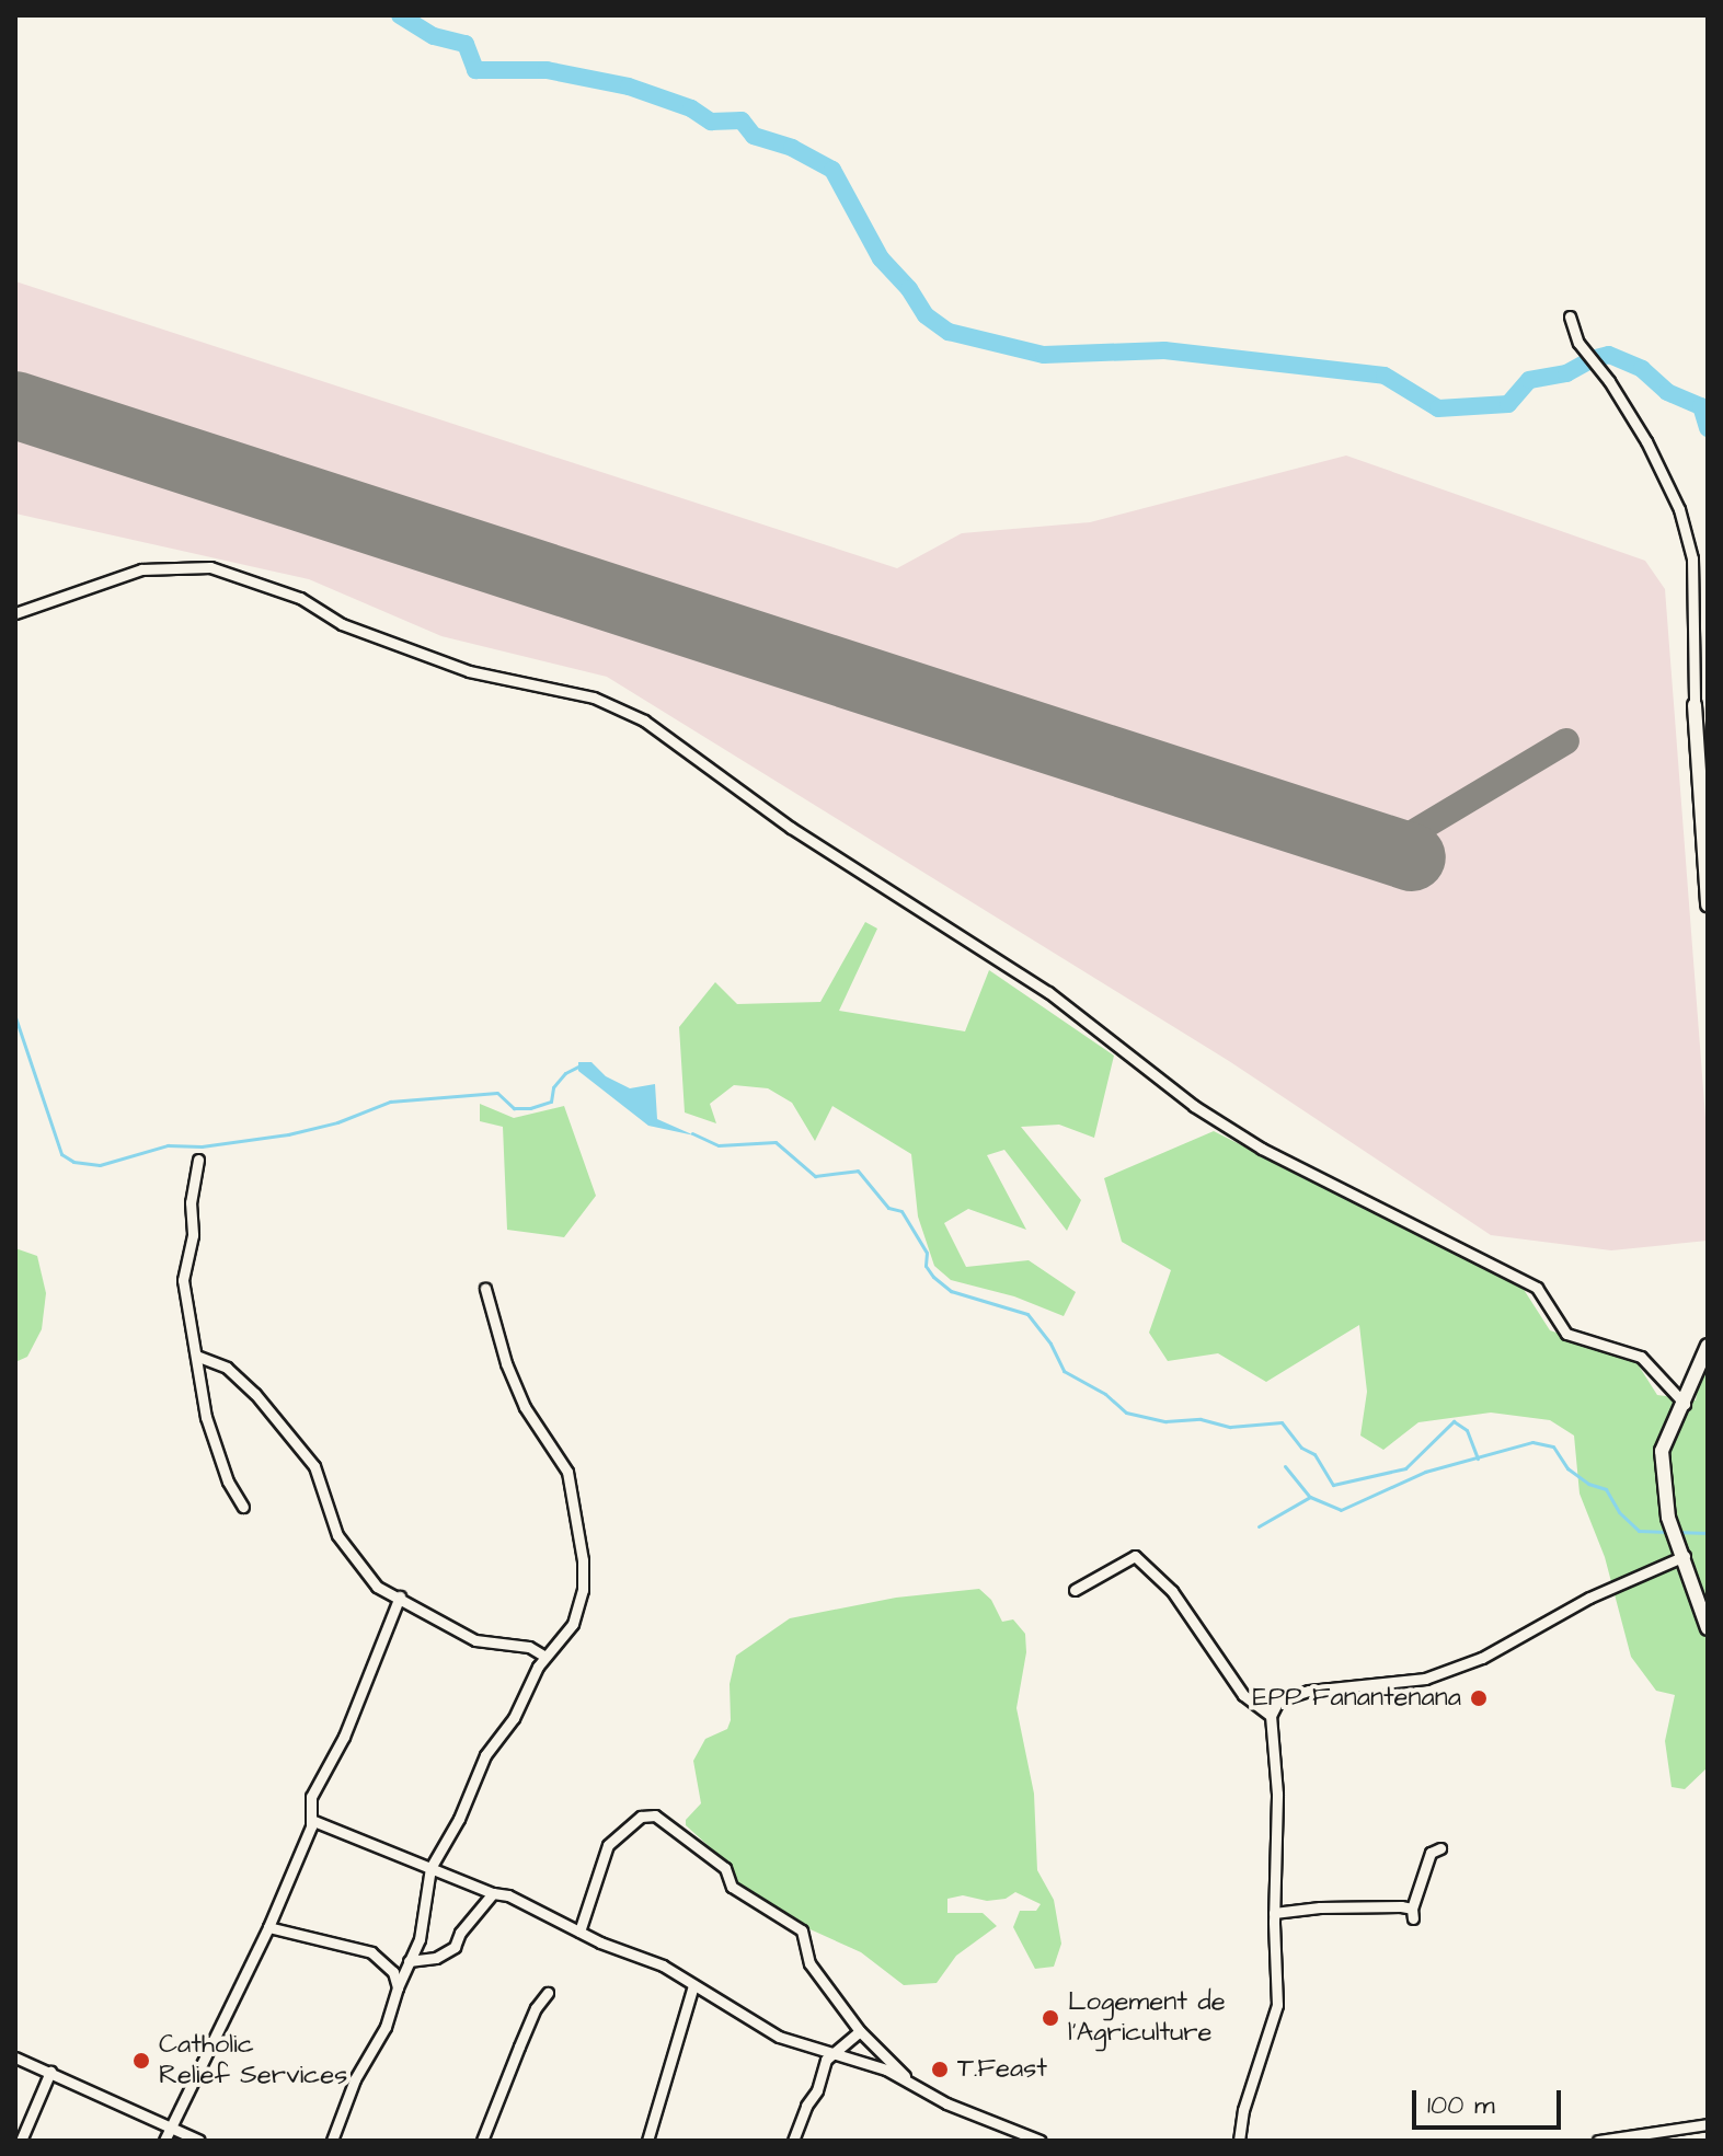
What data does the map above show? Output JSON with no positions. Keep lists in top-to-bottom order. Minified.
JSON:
{"places":["EPP Fanantenana","Logement de l'Agriculture","Catholic Relief Services","T.Feast"],"scale_bar":"100 m"}
